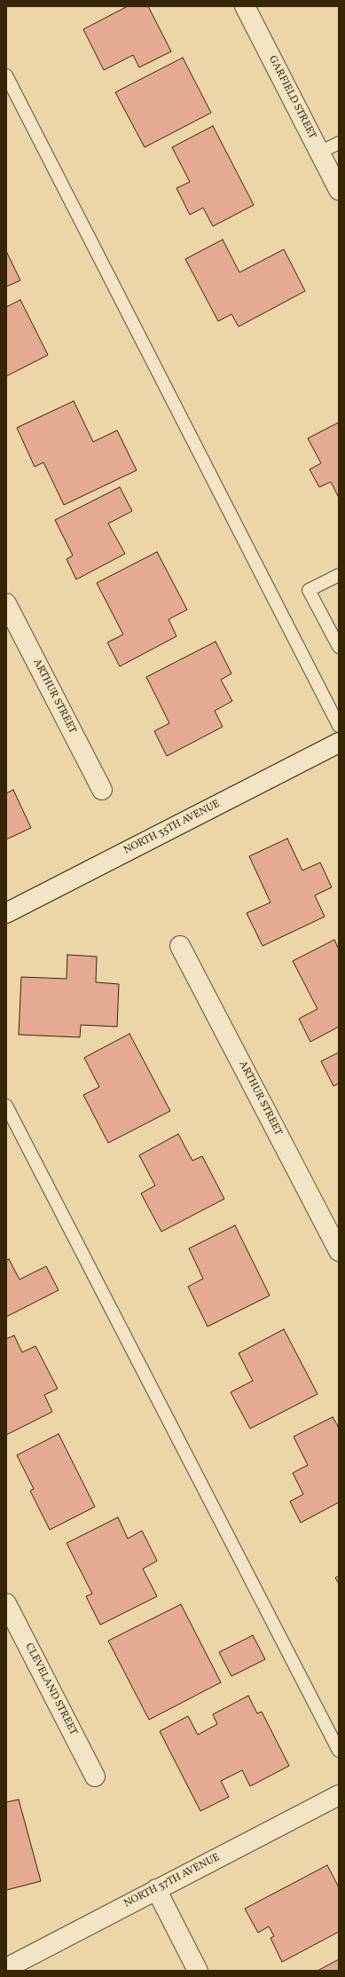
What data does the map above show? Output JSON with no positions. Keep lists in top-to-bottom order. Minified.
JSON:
{"streets":{"street":["GARFIELD STREET","ARTHUR STREET","NORTH 35TH AVENUE","CLEVELAND STREET","NORTH 37TH AVENUE"]}}
